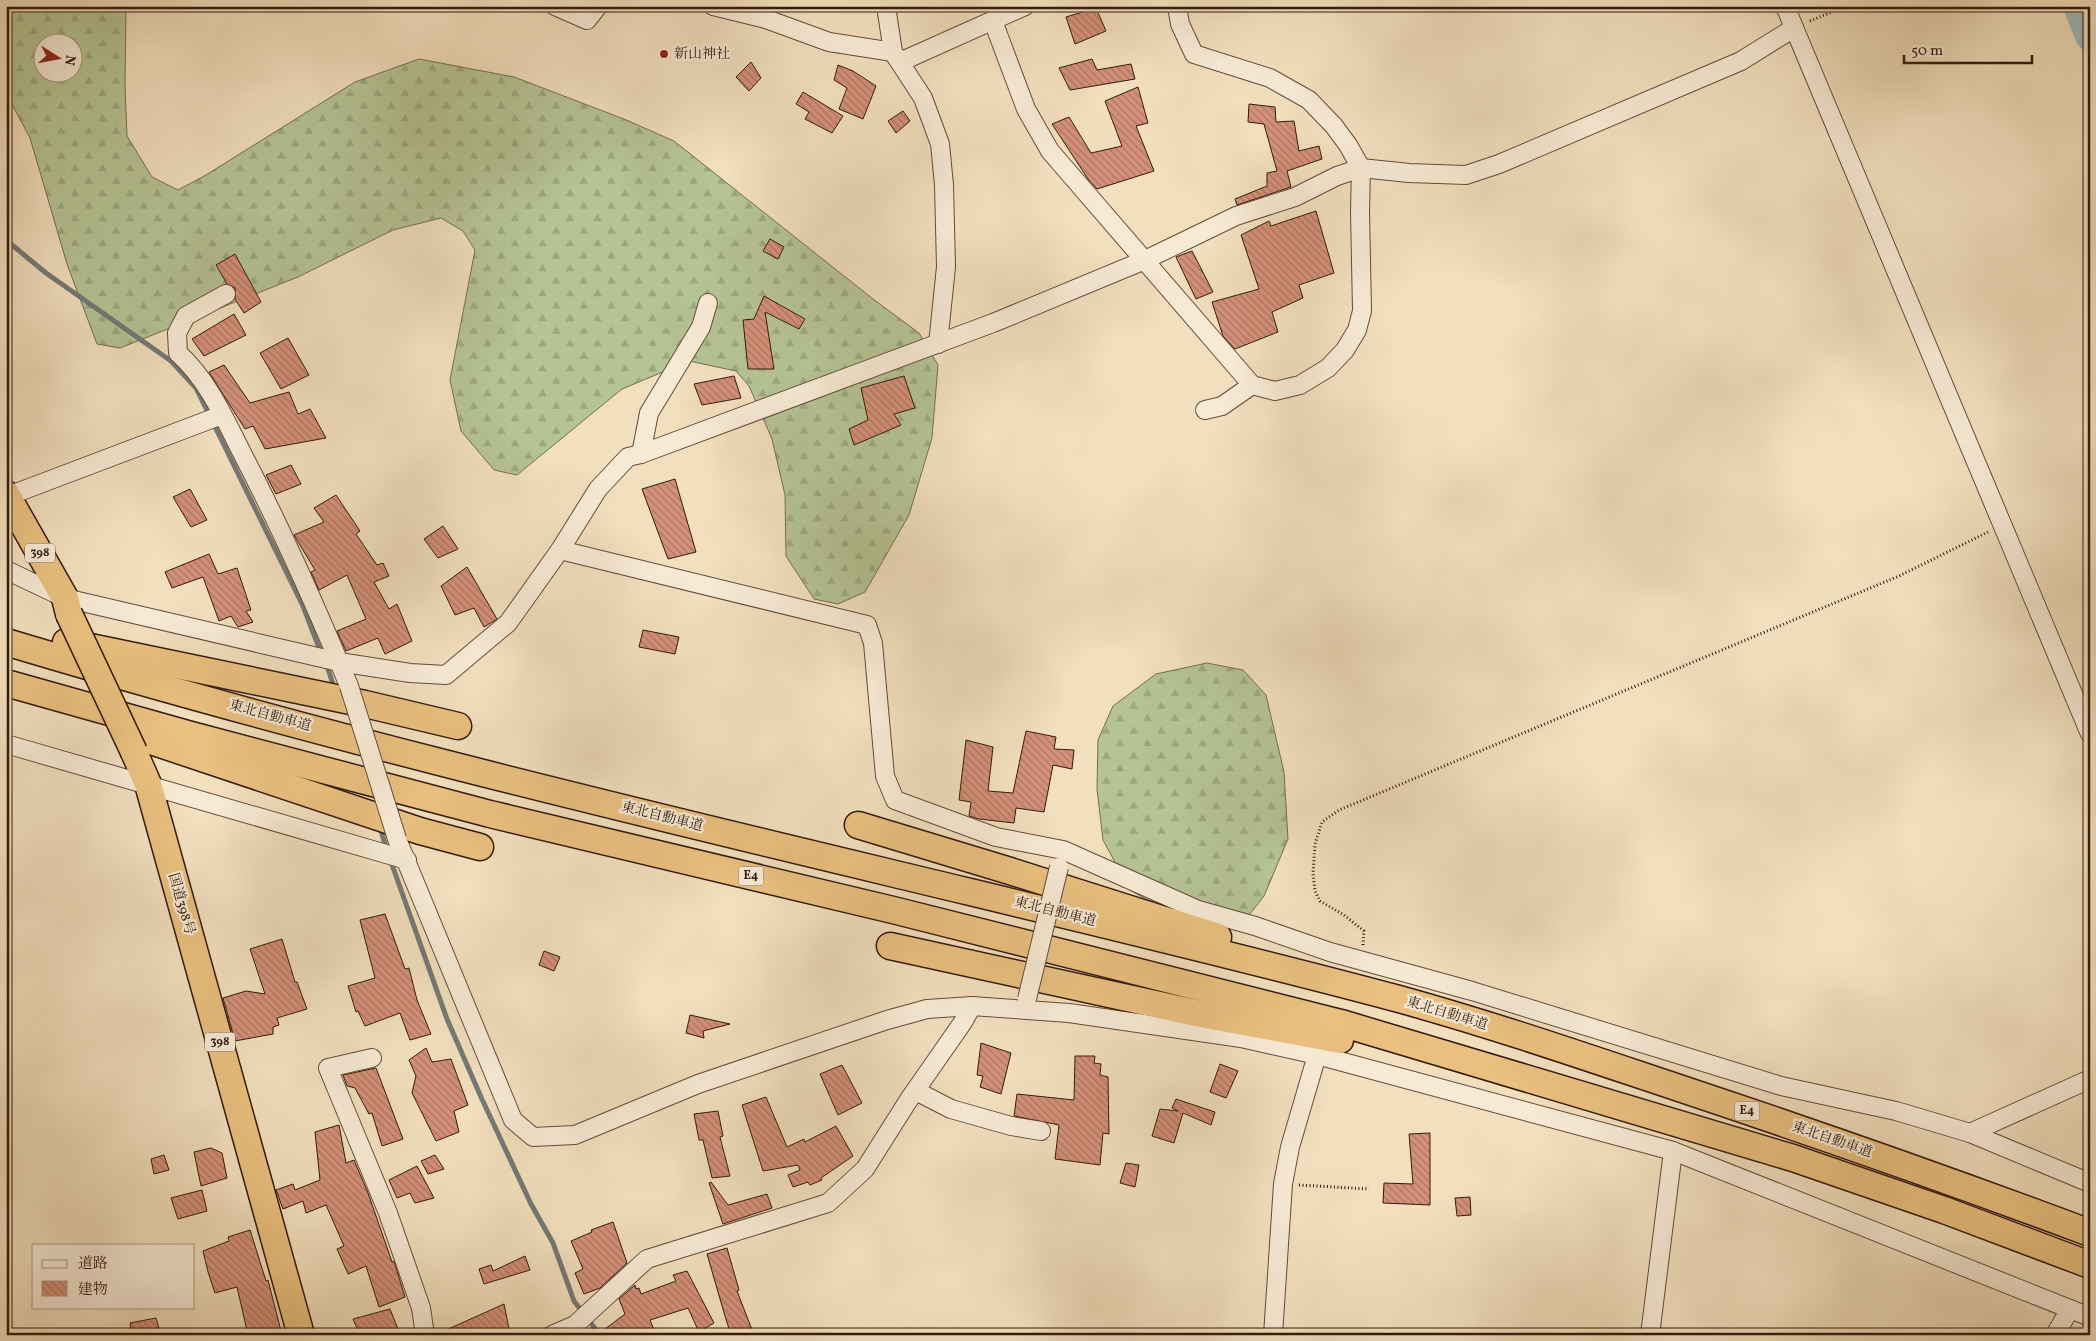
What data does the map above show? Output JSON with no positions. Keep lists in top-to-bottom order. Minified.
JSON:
{"streets":{"highway":["398","東北自動車道","E4","国道398号"]},"places":["新山神社"],"legend":["道路","建物"],"scale_bar":"50 m","north":"right"}
